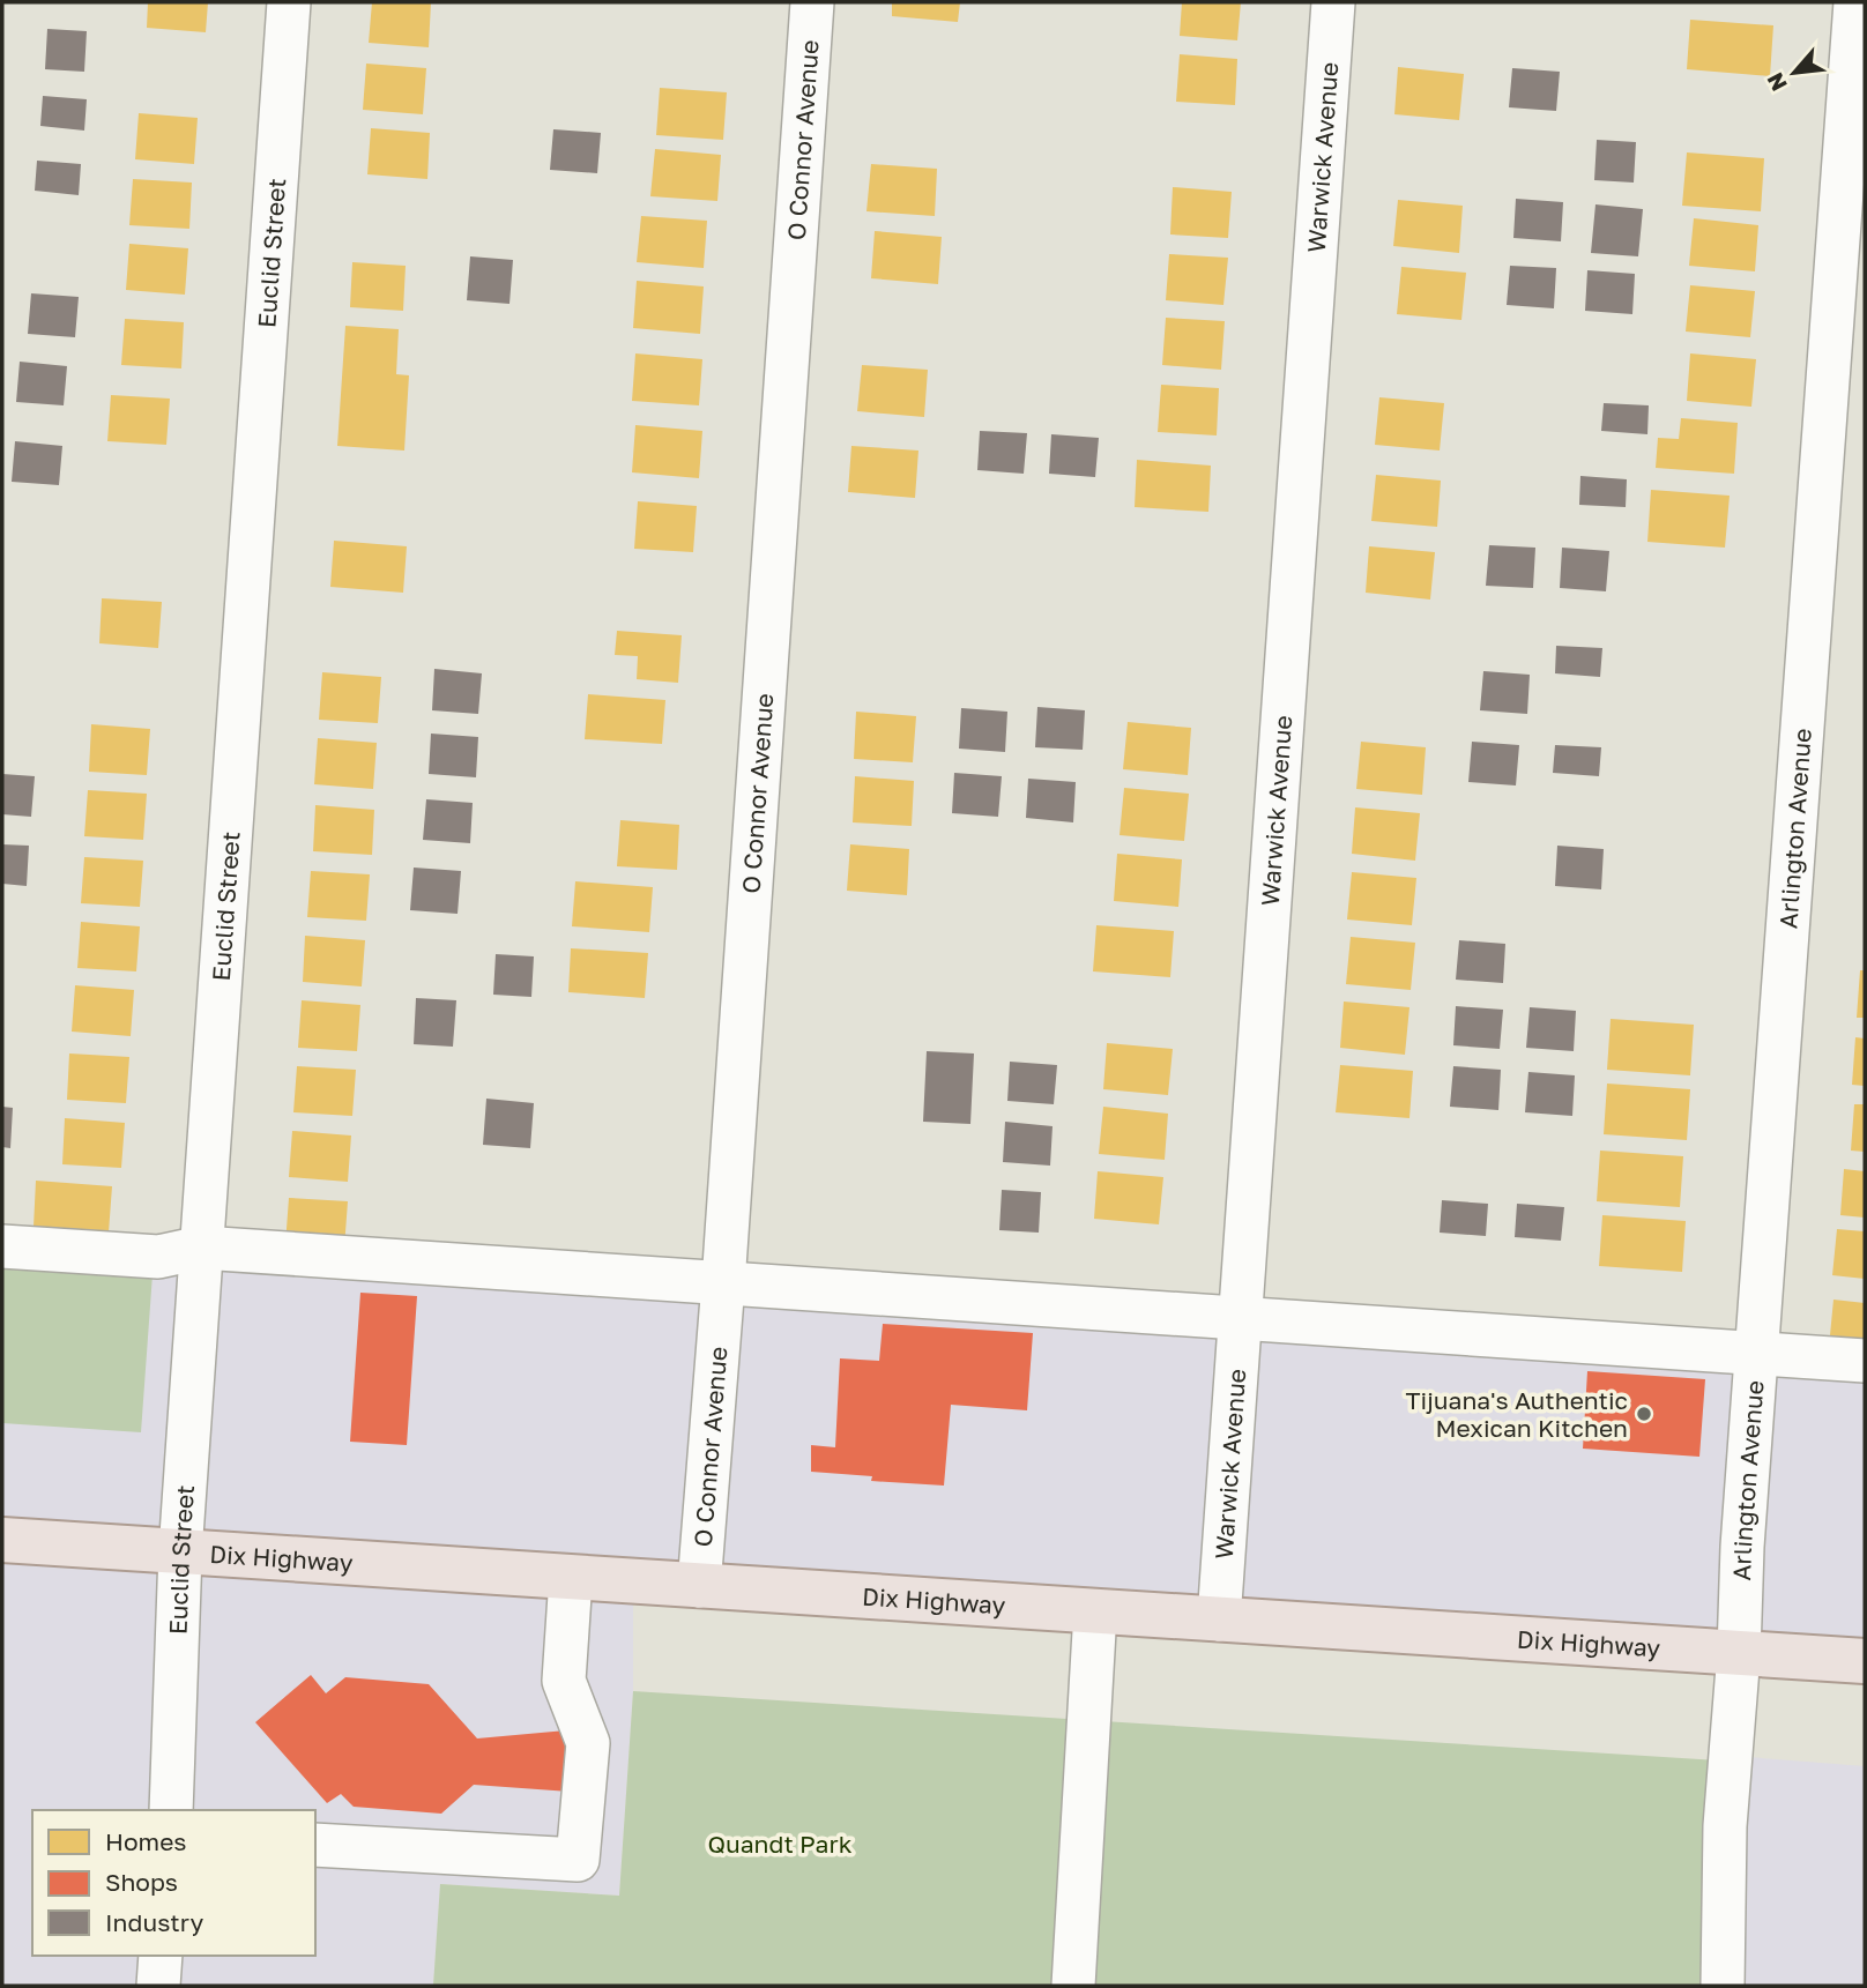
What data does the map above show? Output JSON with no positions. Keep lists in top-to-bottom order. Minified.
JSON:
{"streets":{"main road":["Dix Highway"],"street":["O Connor Avenue","Warwick Avenue","Euclid Street","Arlington Avenue"]},"crossings":[["O Connor Avenue","Dix Highway"],["Warwick Avenue","Dix Highway"],["Euclid Street","Dix Highway"],["Arlington Avenue","Dix Highway"]],"parks":["Quandt Park"],"places":["Tijuana's Authentic Mexican Kitchen"],"legend":["Homes","Shops","Industry"],"north":"bottom left"}
